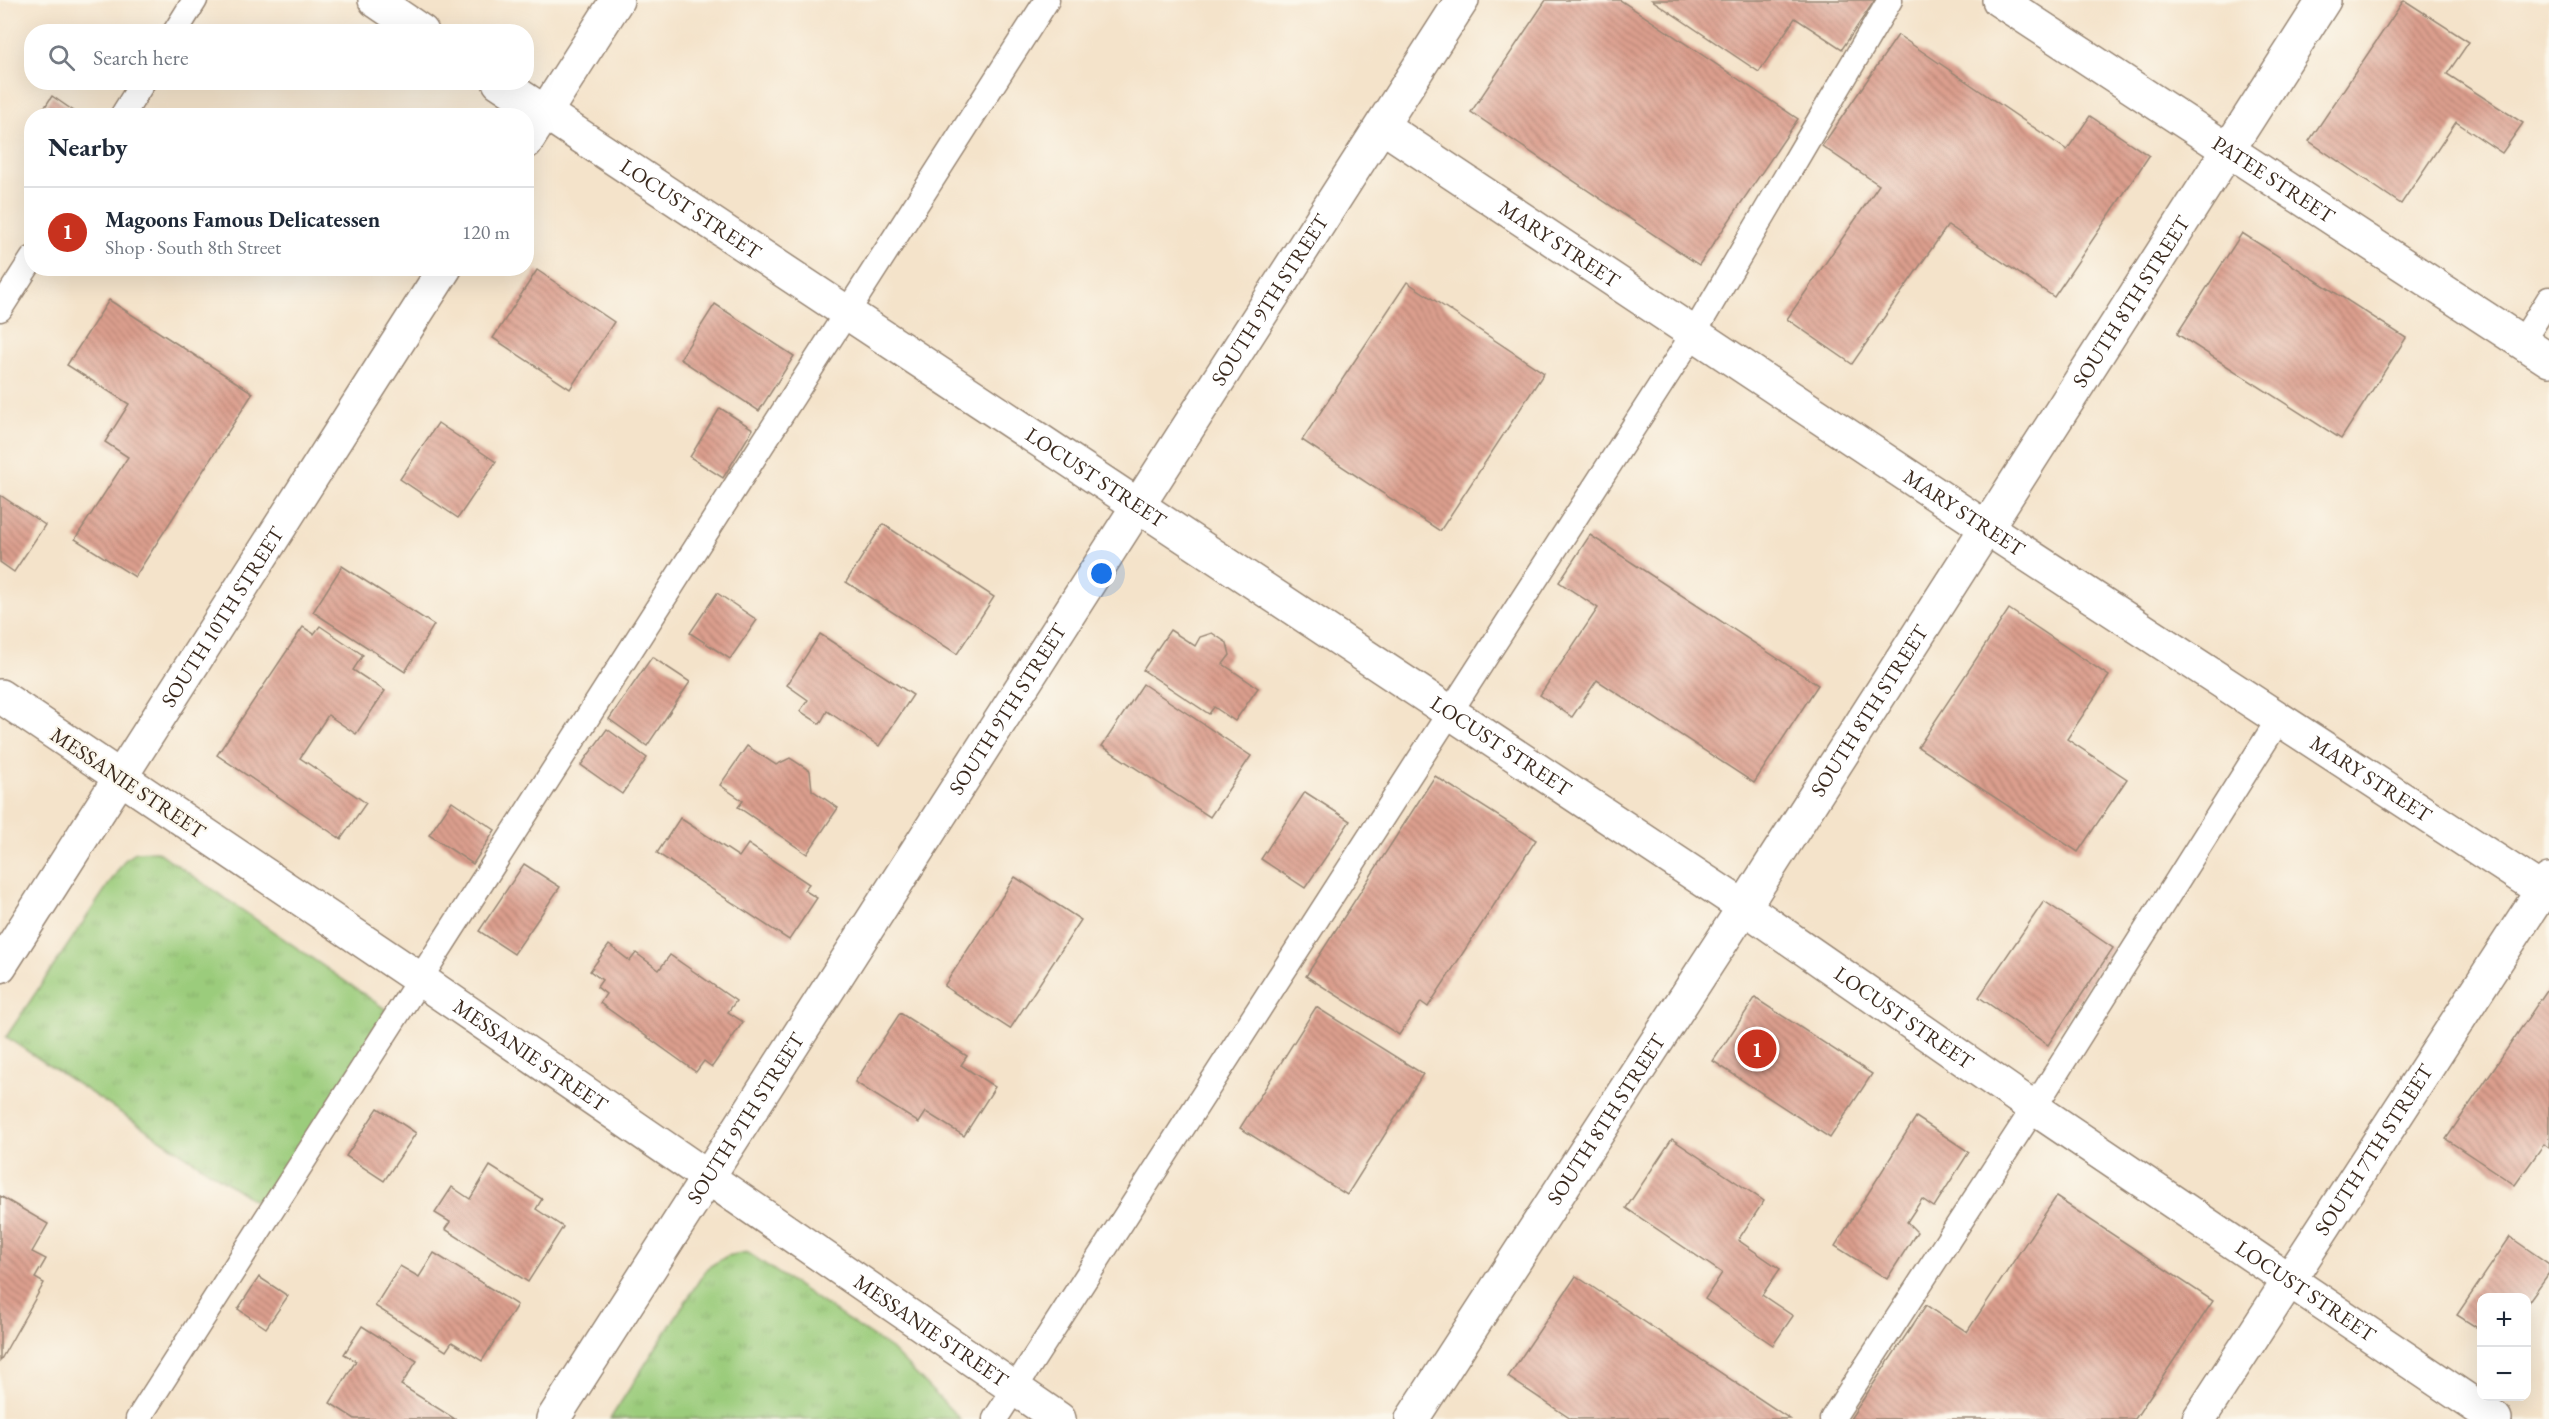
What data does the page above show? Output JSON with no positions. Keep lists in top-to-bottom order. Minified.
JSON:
{"streets":{"street":["PATEE STREET","LOCUST STREET","MARY STREET","SOUTH 8TH STREET","SOUTH 9TH STREET","SOUTH 10TH STREET","MESSANIE STREET","SOUTH 7TH STREET"]},"crossings":[["PATEE STREET","SOUTH 8TH STREET"],["LOCUST STREET","SOUTH 8TH STREET"],["LOCUST STREET","SOUTH 9TH STREET"],["LOCUST STREET","SOUTH 7TH STREET"],["MARY STREET","SOUTH 8TH STREET"],["MARY STREET","SOUTH 9TH STREET"],["MARY STREET","SOUTH 7TH STREET"],["SOUTH 9TH STREET","MESSANIE STREET"],["SOUTH 10TH STREET","MESSANIE STREET"]],"page":{"search":"Search here","heading":"Nearby","list":[{"mark":"1","name":"Magoons Famous Delicatessen","note":"Shop · South 8th Street","value":"120 m"}],"pins":"1","map_buttons":["+","−"]}}
